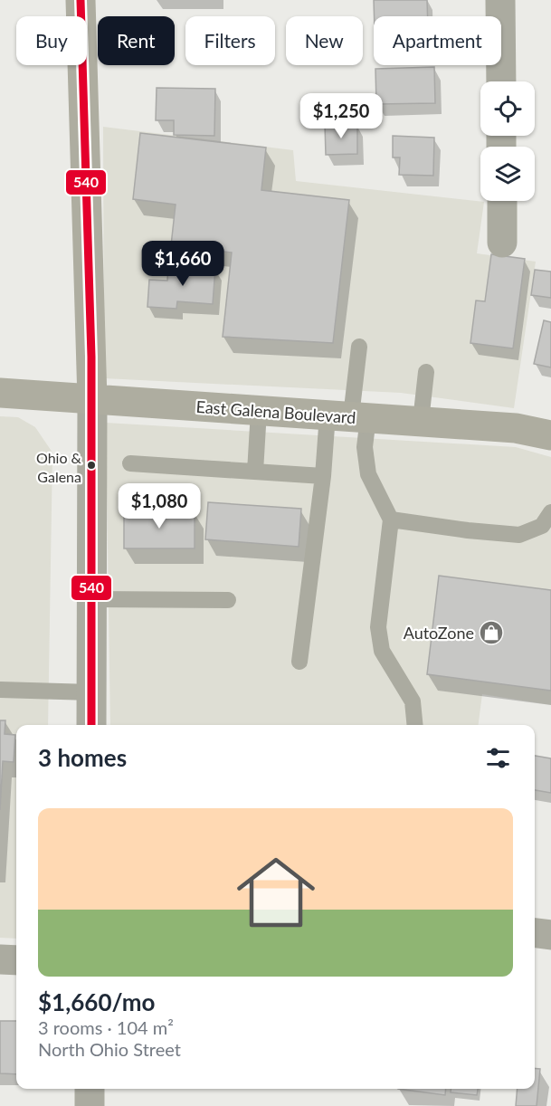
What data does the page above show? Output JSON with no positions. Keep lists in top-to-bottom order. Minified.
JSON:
{"streets":{"main road":["East Galena Boulevard"]},"places":{"other":["Ohio & Galena"],"shop":["AutoZone"]},"lines":["transit line 540"],"page":{"chip":["Buy","Rent","Filters","New","Apartment"],"price":["$1,250","$1,660","$1,080"],"heading":"3 homes","list":[{"name":"$1,660/mo","note":"3 rooms · 104 m² · North Ohio Street"}]}}
